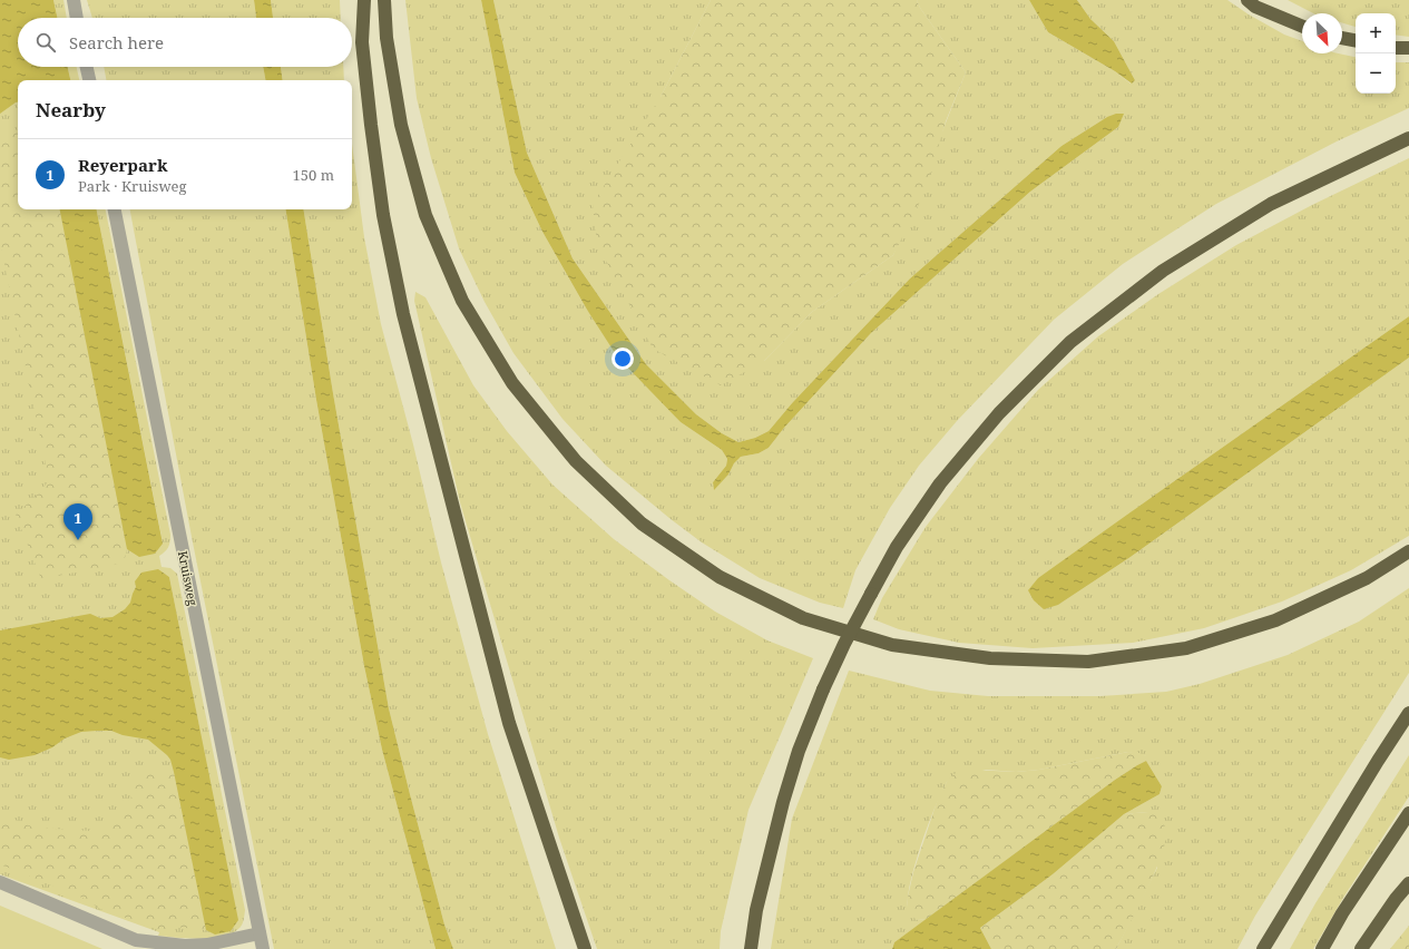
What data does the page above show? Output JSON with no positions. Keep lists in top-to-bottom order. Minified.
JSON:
{"streets":{"street":["Kruisweg"]},"north":"bottom right","page":{"map_buttons":["+","−"],"search":"Search here","heading":"Nearby","list":[{"mark":"1","name":"Reyerpark","note":"Park · Kruisweg","value":"150 m"}],"pins":"1"}}
